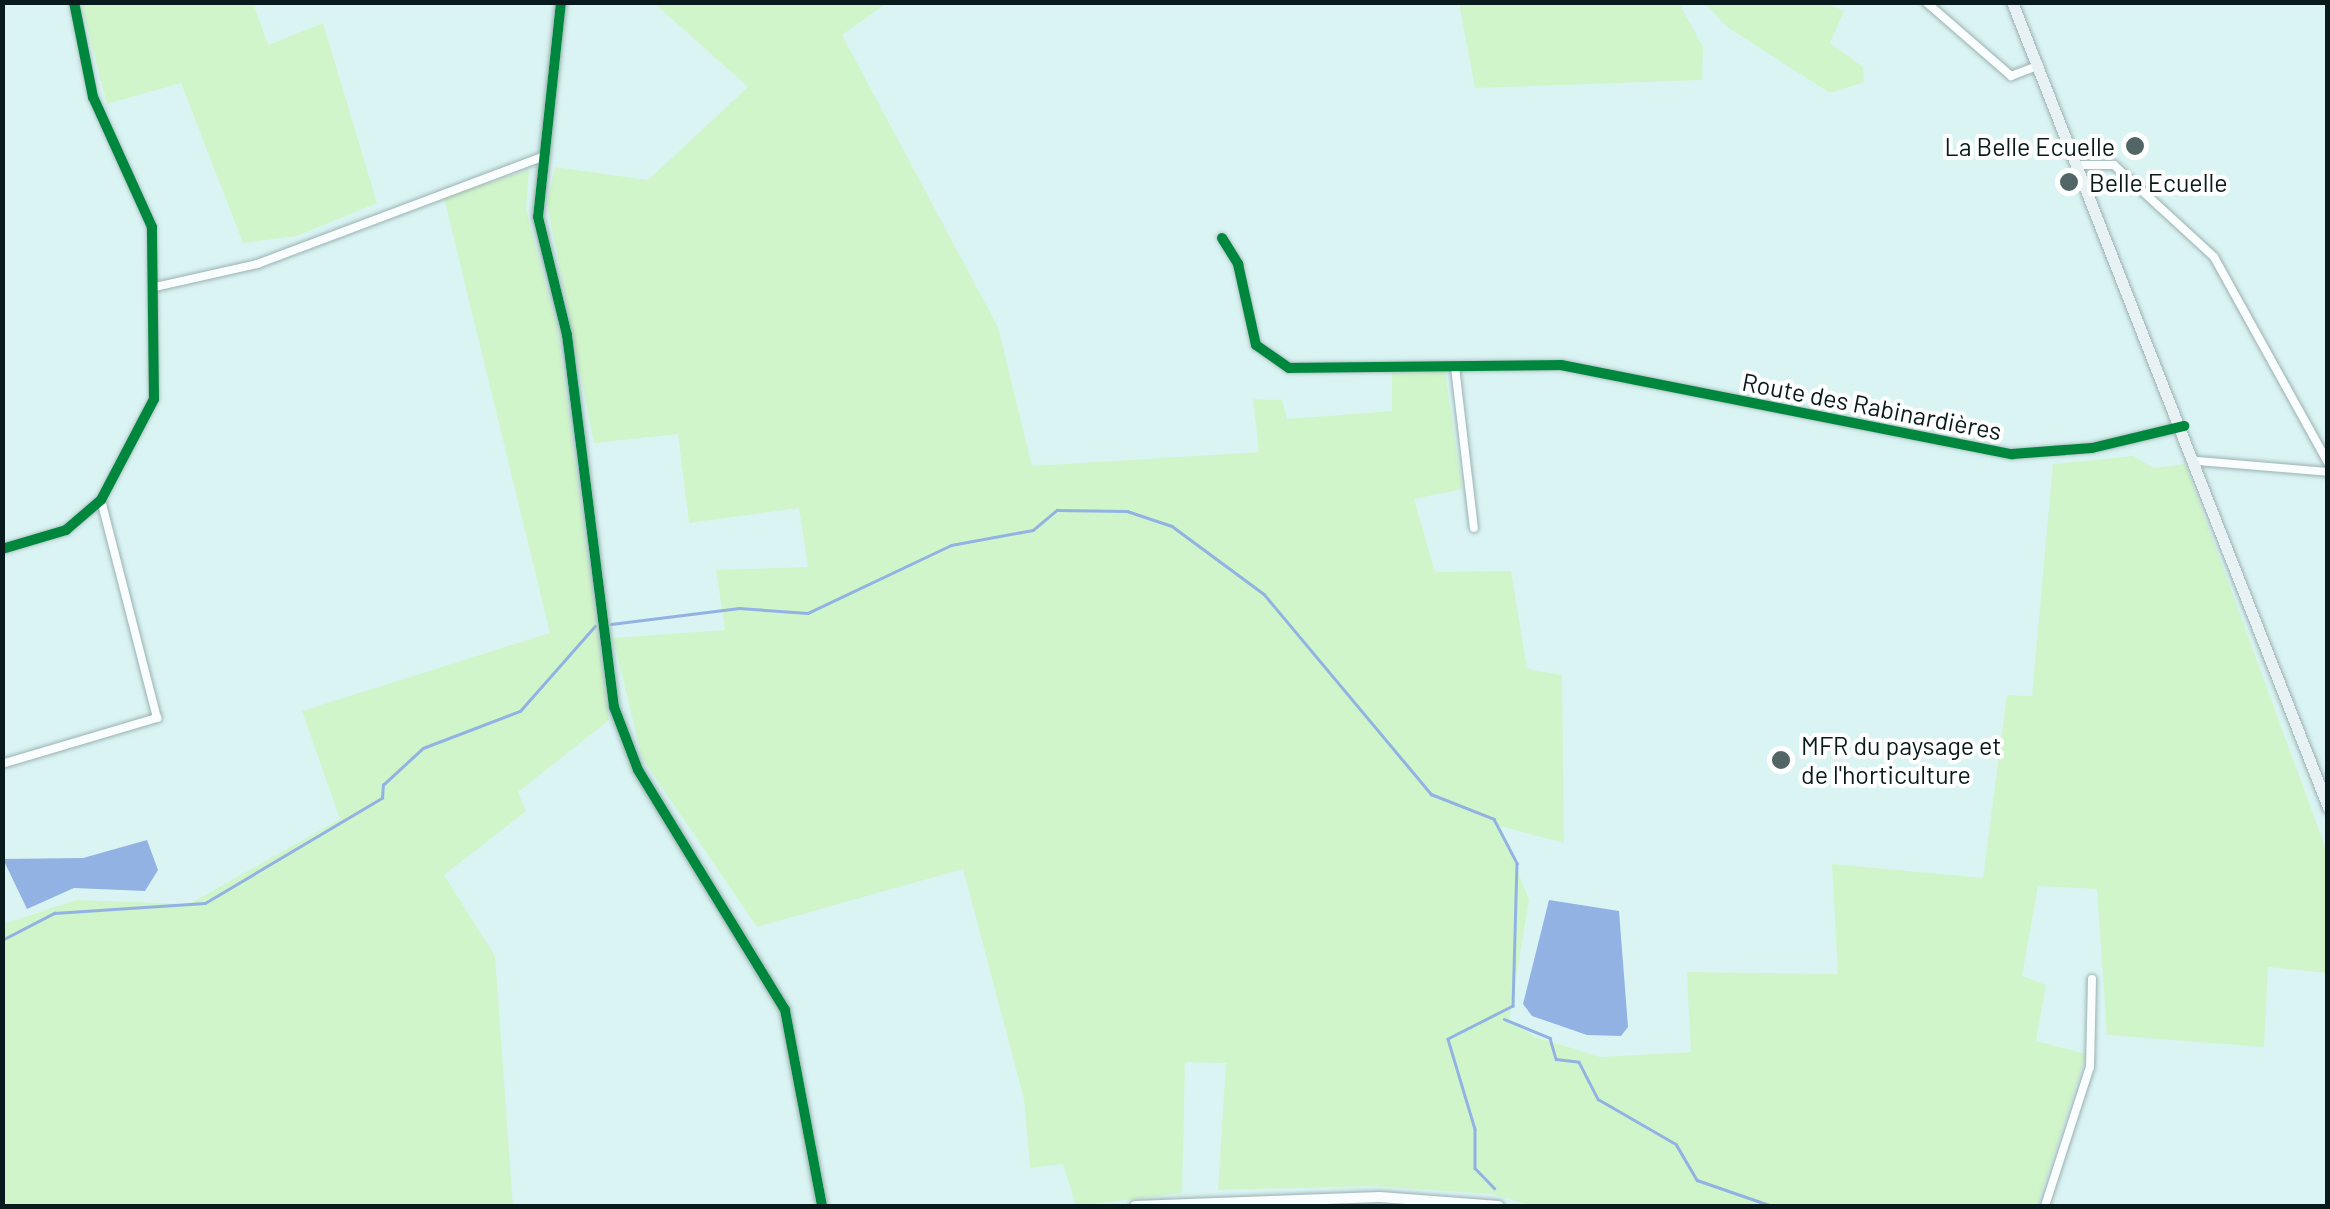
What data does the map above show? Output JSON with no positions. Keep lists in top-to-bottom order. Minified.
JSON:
{"streets":{"street":["Route des Rabinardières"]},"places":["La Belle Ecuelle","Belle Ecuelle","MFR du paysage et de l'horticulture"]}
